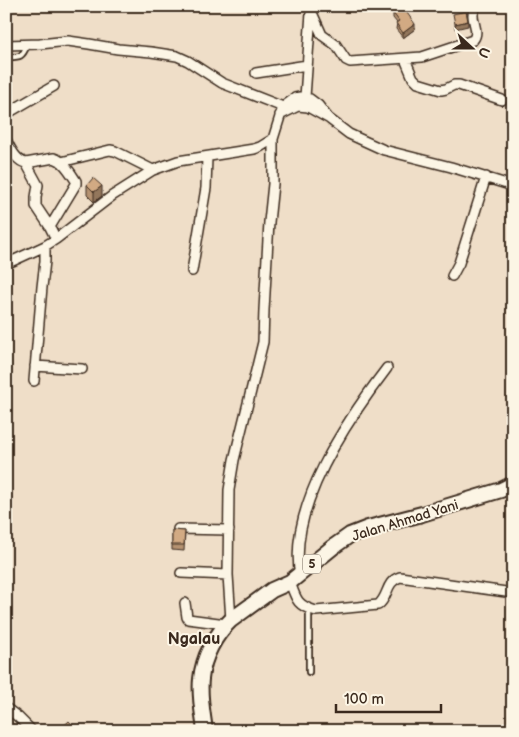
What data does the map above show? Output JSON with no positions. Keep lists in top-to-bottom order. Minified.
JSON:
{"streets":{"highway":["Jalan Ahmad Yani","5"]},"districts":["Ngalau"],"scale_bar":"100 m","north":"right"}
